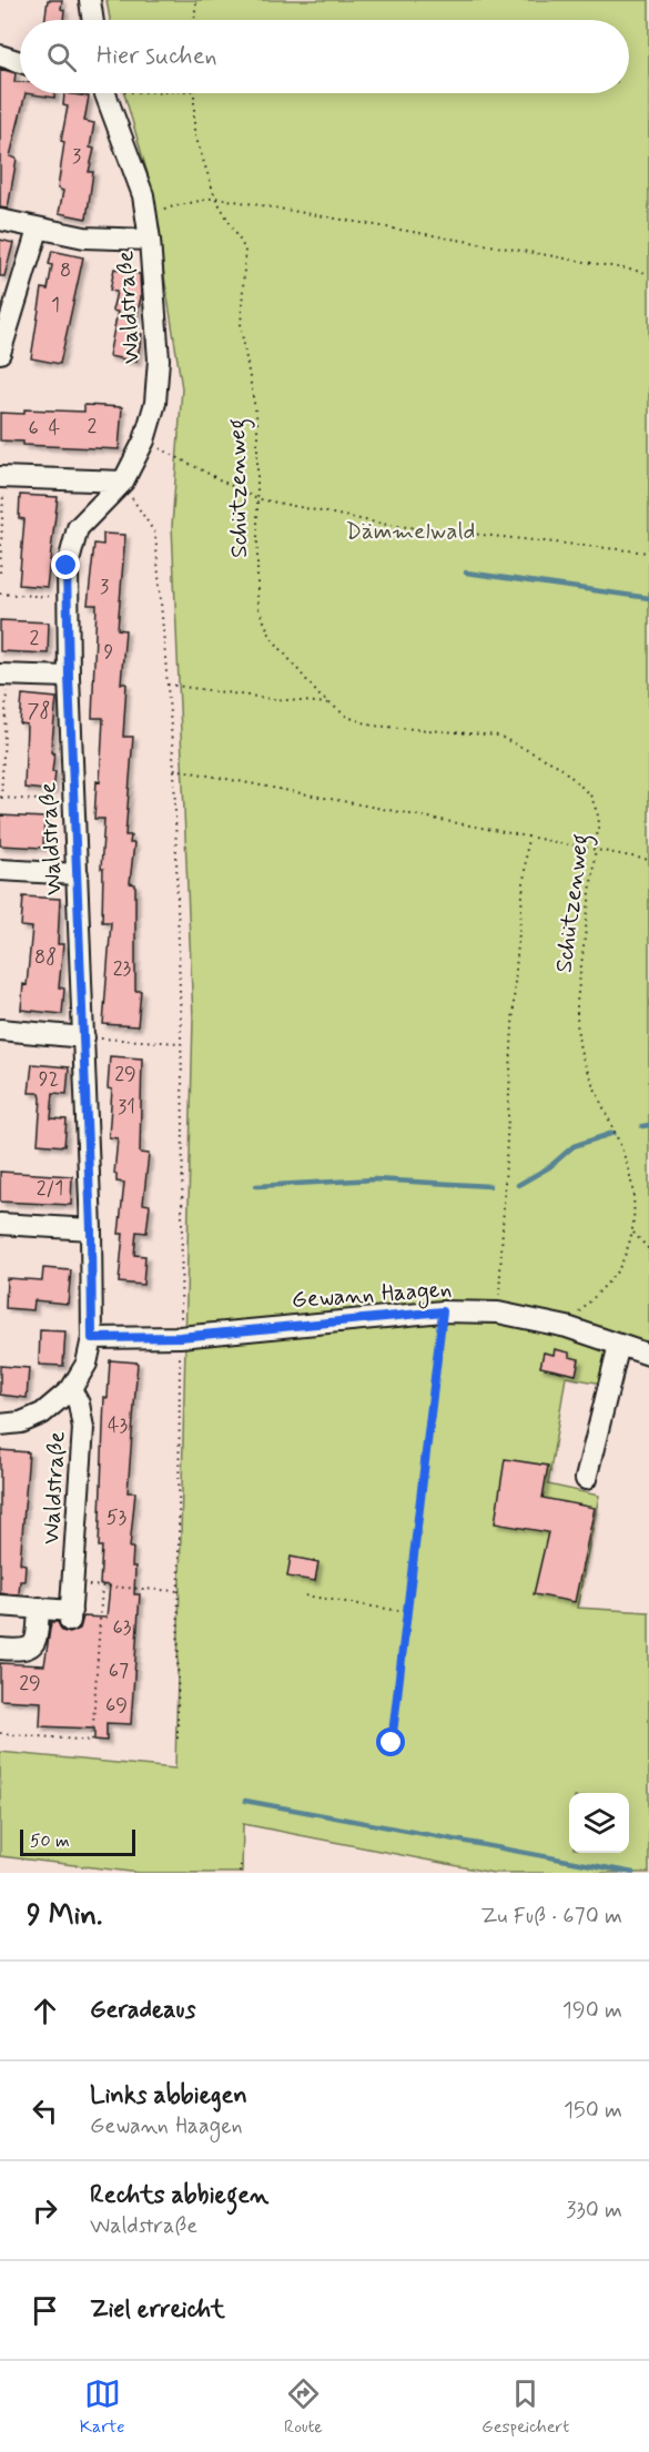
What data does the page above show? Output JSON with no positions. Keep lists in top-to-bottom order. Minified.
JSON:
{"streets":{"street":["Waldstraße","Gewann Haagen"],"path":["Schützenweg"]},"crossings":[["Waldstraße","Gewann Haagen"],["Schützenweg","Gewann Haagen"]],"parks":["Dämmelwald"],"house_numbers":["3","8","1","2","6","4","3","2","9","78","88","23","29","92","31","2/1","43","53","63","67","29","69"],"scale_bar":"50 m","page":{"search":"Hier suchen","scale":"50 m","heading":["9 Min.","Zu Fuß · 670 m"],"list":[["Geradeaus","190 m"],["Links abbiegen","Gewann Haagen","150 m"],["Rechts abbiegen","Waldstraße","330 m"],"Ziel erreicht"],"nav":["Karte","Route","Gespeichert"]}}
